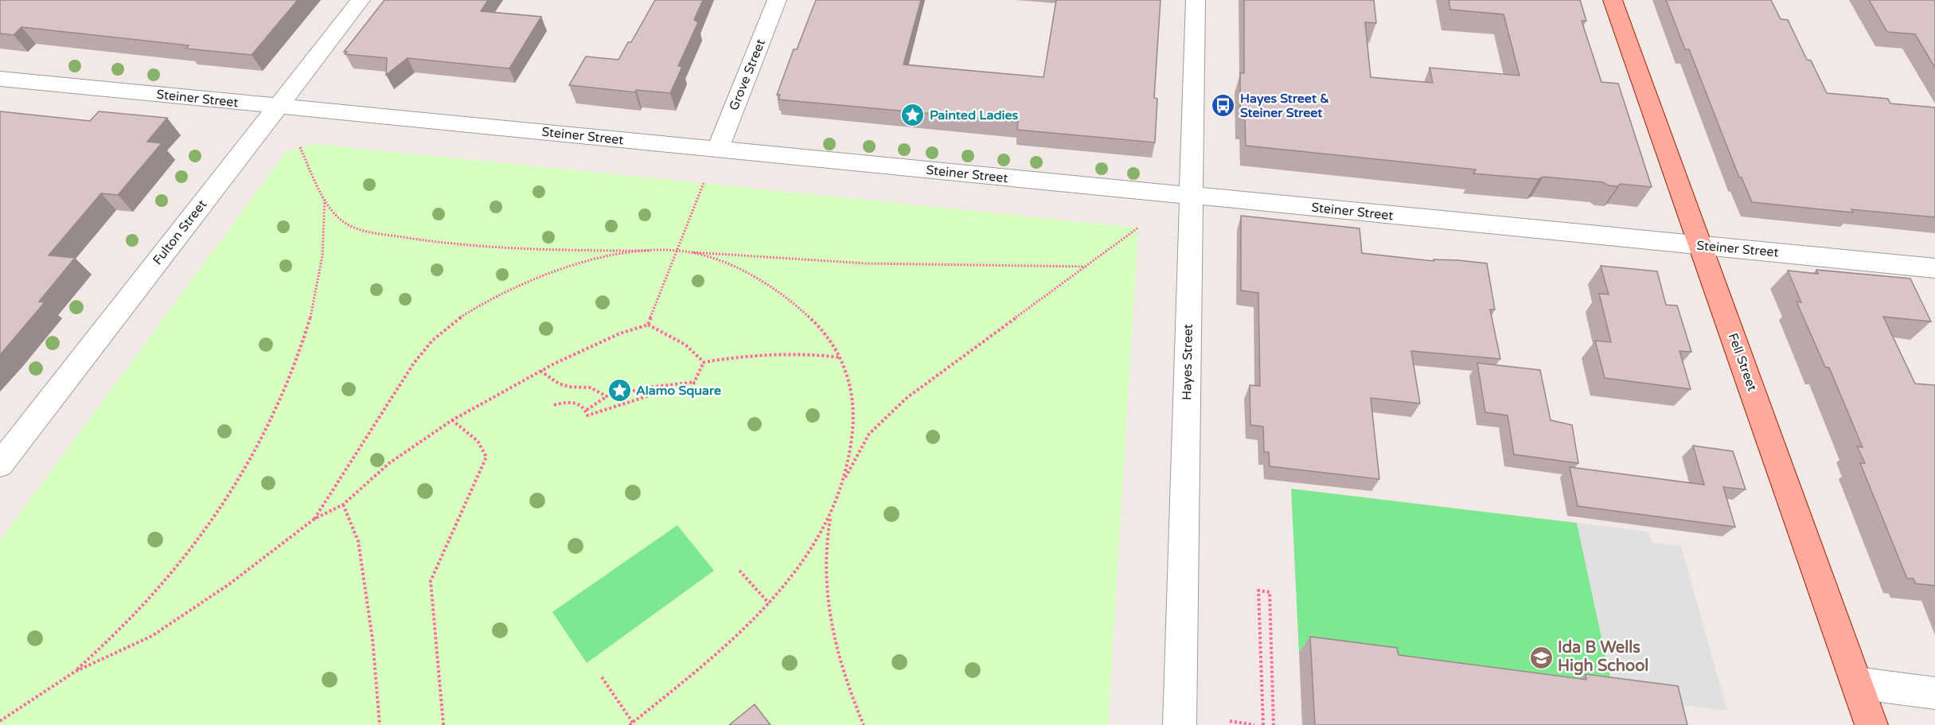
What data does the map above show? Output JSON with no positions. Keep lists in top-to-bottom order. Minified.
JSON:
{"streets":{"main road":["Fell Street"],"street":["Grove Street","Steiner Street","Fulton Street","Hayes Street"]},"crossings":[["Grove Street","Steiner Street"],["Steiner Street","Fulton Street"],["Steiner Street","Hayes Street"],["Steiner Street","Fell Street"]],"places":{"bus stop":["Hayes Street & Steiner Street"],"place":["Painted Ladies","Alamo Square"],"school or university":["Ida B Wells High School"]}}
